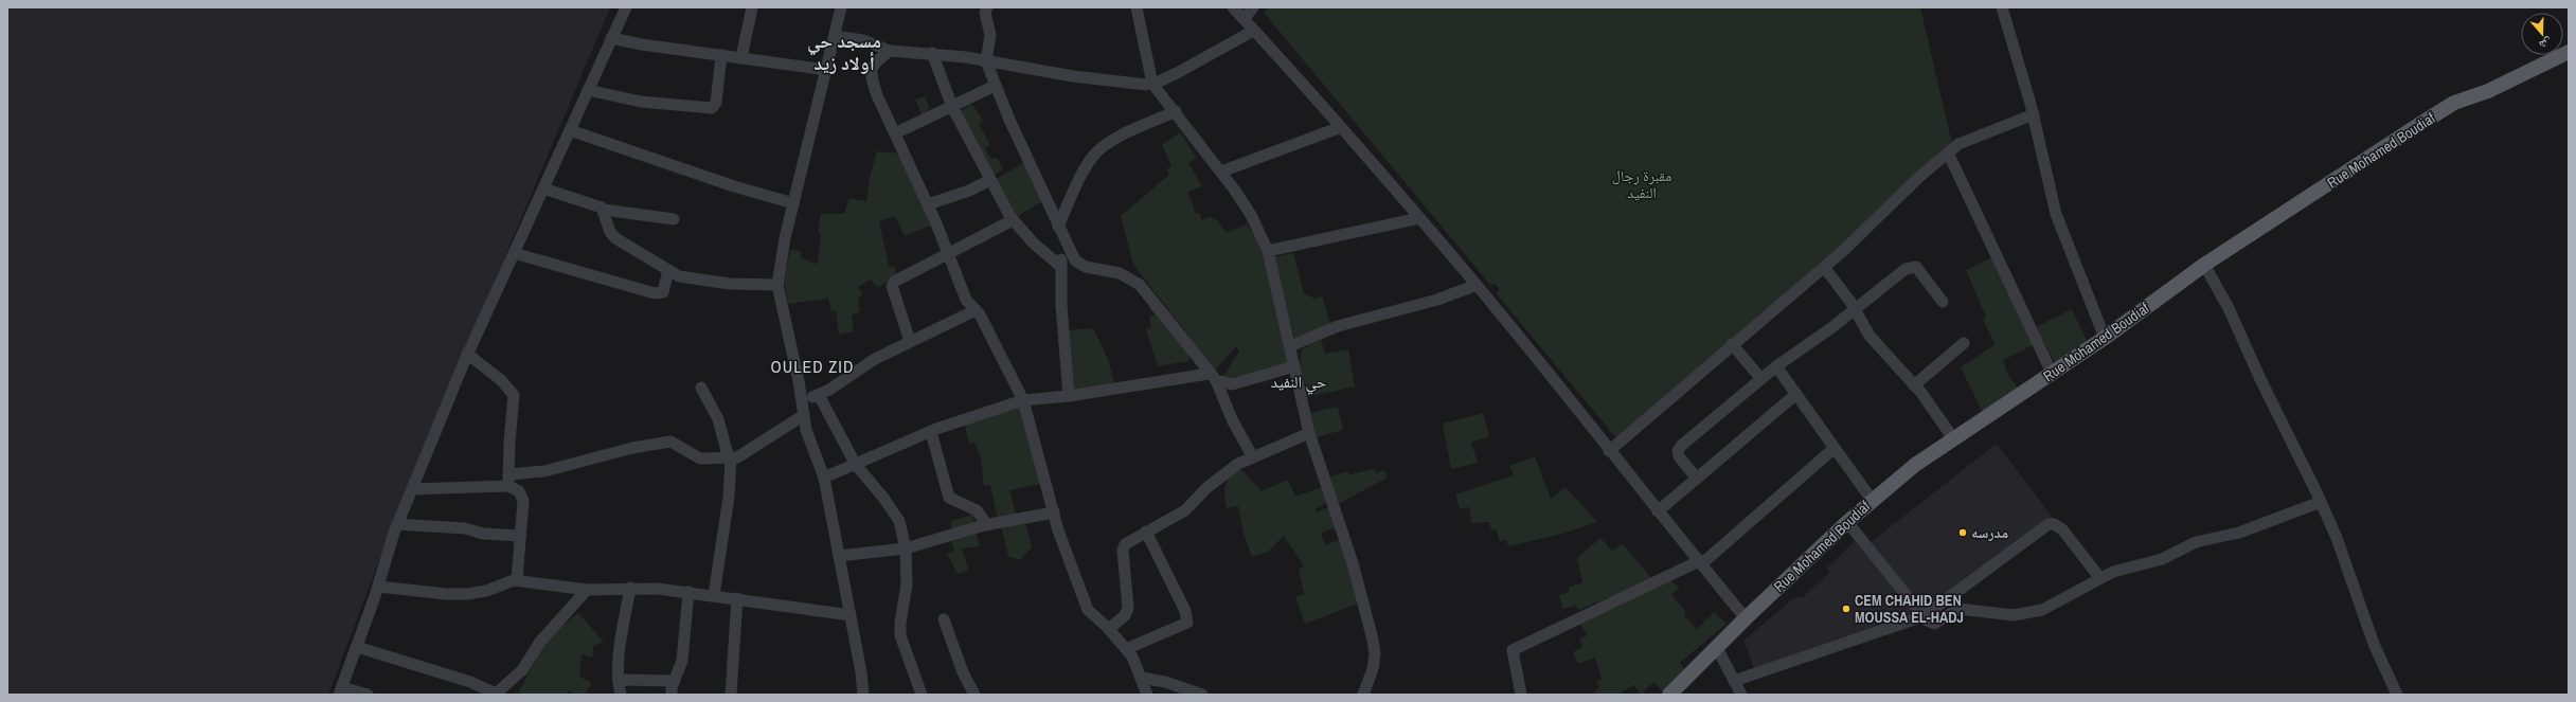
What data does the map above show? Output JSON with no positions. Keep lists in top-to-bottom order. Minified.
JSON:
{"streets":{"main road":["Rue Mohamed Boudiaf"]},"districts":["مسجد حي أولاد زيد","OULED ZID","حي النفيد"],"parks":["مقبرة رجال النفيد"],"places":["مدرسه","CEM CHAHID BEN MOUSSA EL-HADJ"],"north":"bottom"}
